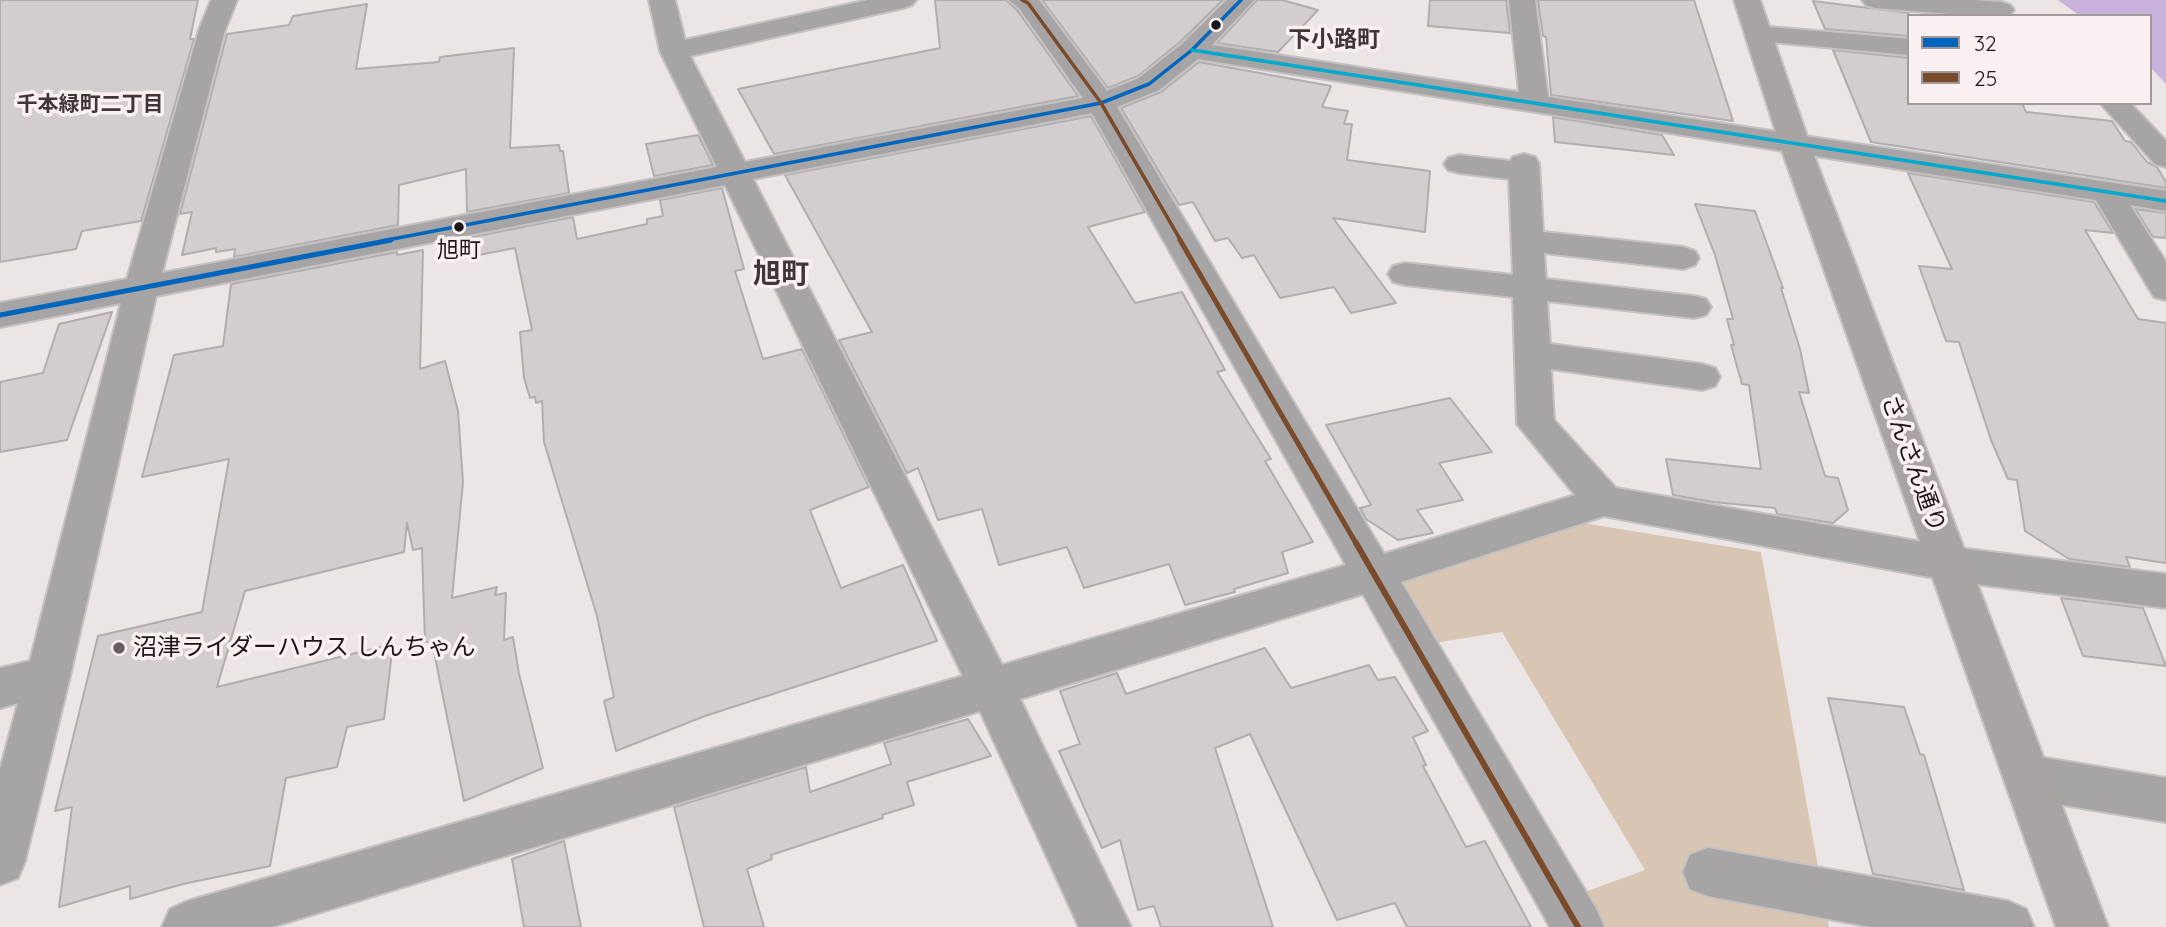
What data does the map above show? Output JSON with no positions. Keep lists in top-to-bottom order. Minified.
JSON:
{"streets":{"main road":["さんさん通り"]},"districts":["下小路町","千本緑町二丁目","旭町"],"places":["旭町","沼津ライダーハウス しんちゃん"],"lines":["transit line 32","transit line 25"],"legend":["32","25"]}
